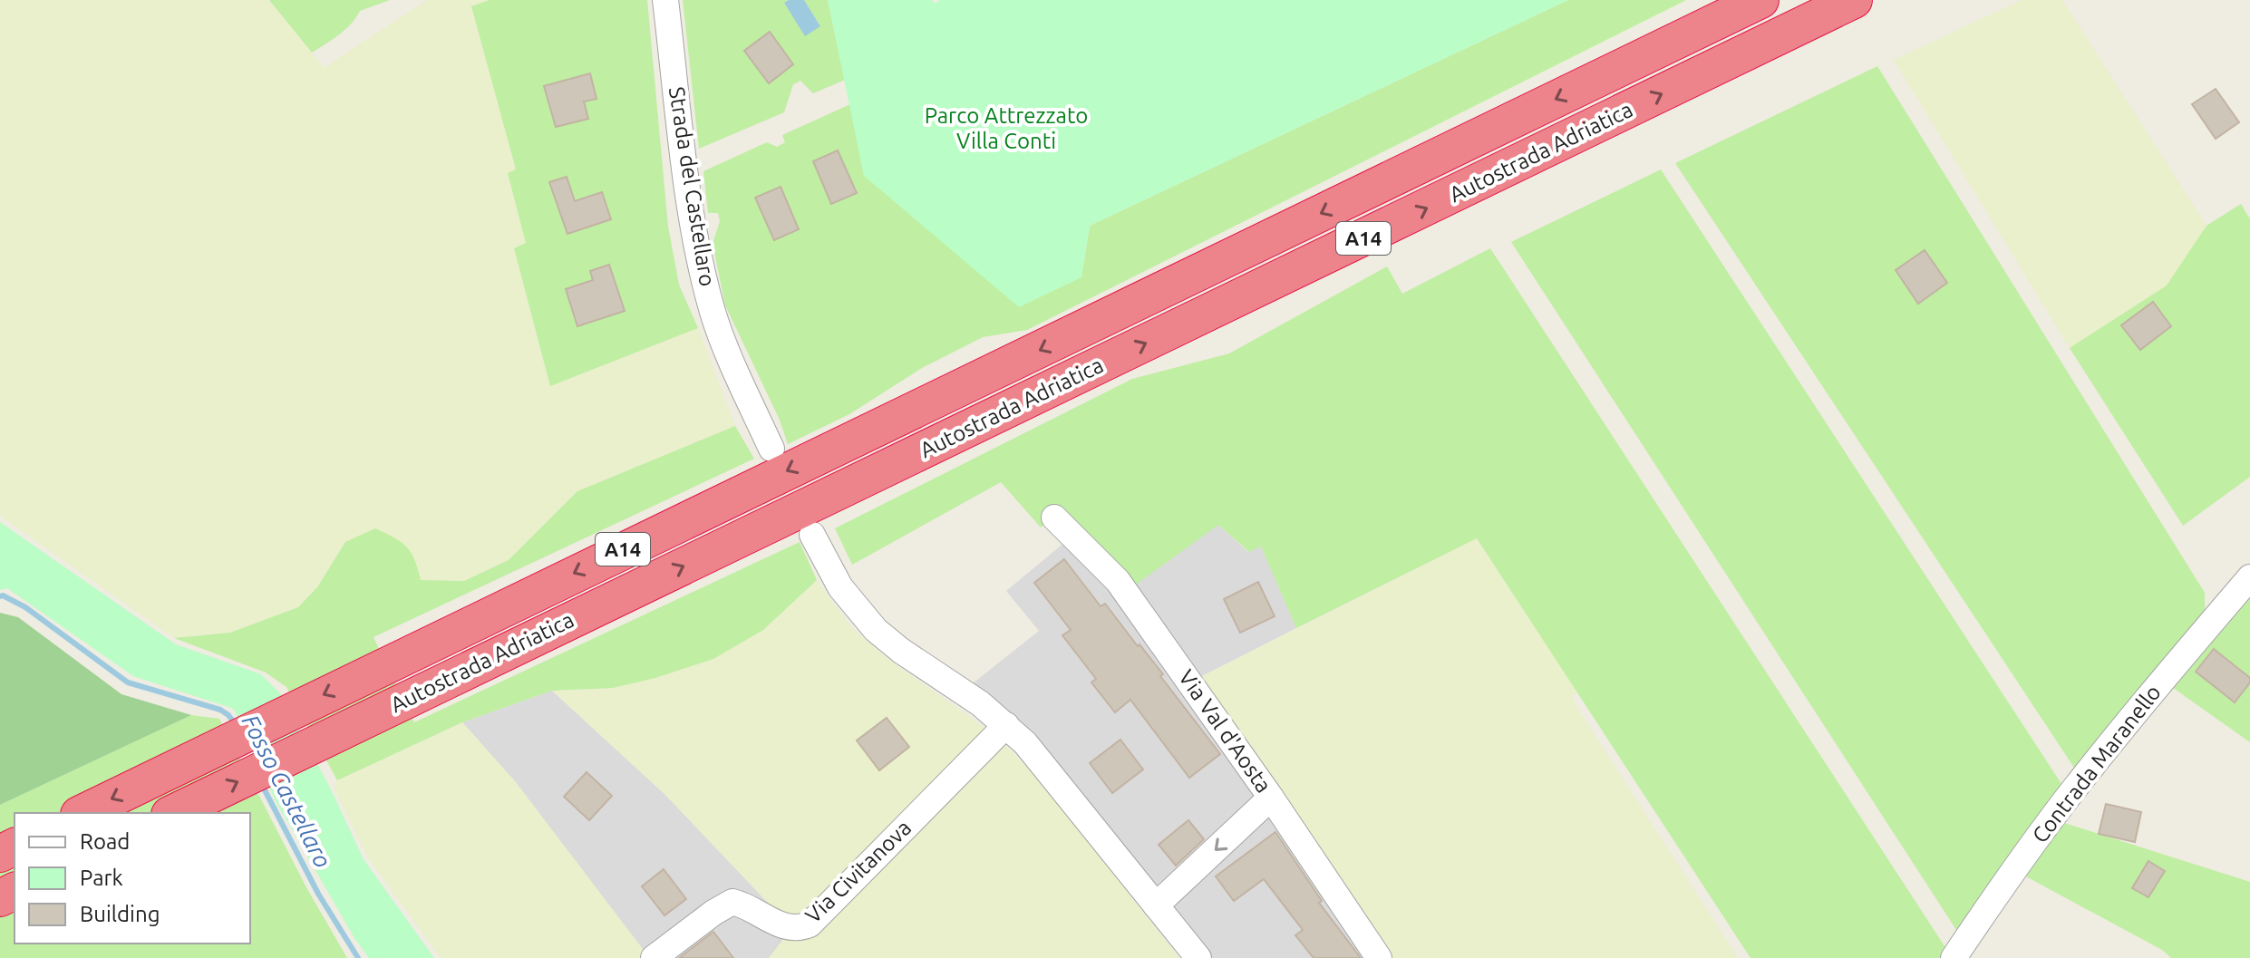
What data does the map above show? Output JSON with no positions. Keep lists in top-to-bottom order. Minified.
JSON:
{"streets":{"highway":["Autostrada Adriatica","A14"],"street":["Strada del Castellaro","Via Val d'Aosta","Contrada Maranello","Via Civitanova"]},"water":["Fosso Castellaro"],"parks":["Parco Attrezzato Villa Conti"],"legend":["Road","Park","Building"]}
